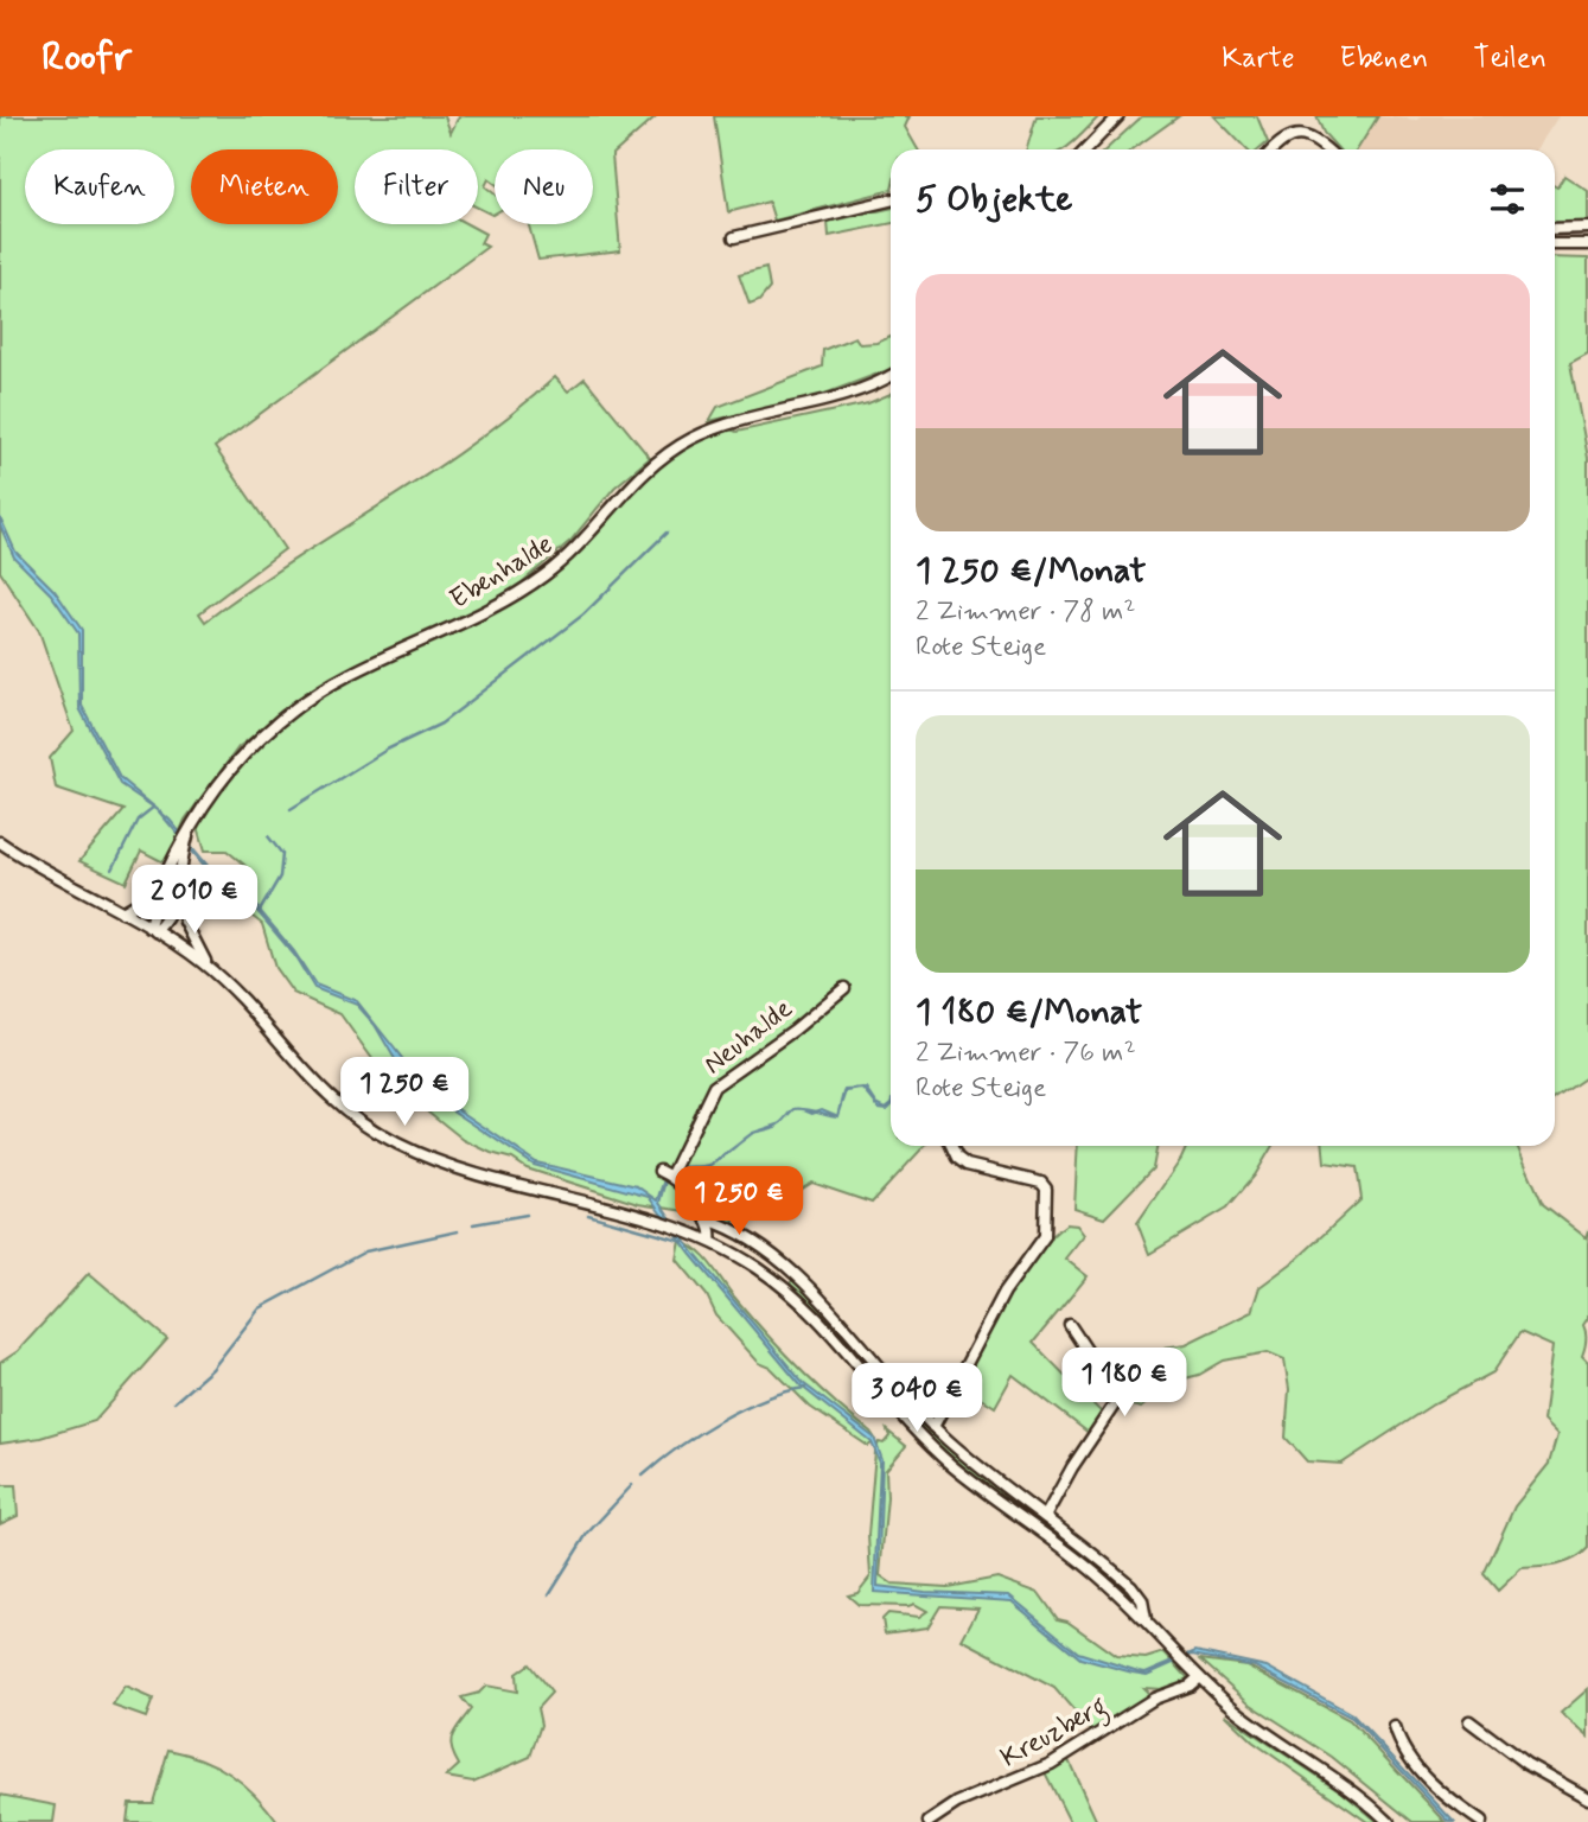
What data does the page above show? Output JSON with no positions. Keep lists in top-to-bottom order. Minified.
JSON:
{"streets":{"street":["Ebenhalde","Neuhalde","Kreuzberg"]},"page":{"header":"Roofr","nav":["Karte","Ebenen","Teilen"],"chip":["Kaufen","Mieten","Filter","Neu"],"heading":"5 Objekte","list":[{"name":"1 250 €/Monat","note":"2 Zimmer · 78 m² · Rote Steige"},{"name":"1 180 €/Monat","note":"2 Zimmer · 76 m² · Rote Steige"}],"price":["2 010 €","1 250 €","1 250 €","1 180 €","3 040 €"]}}
